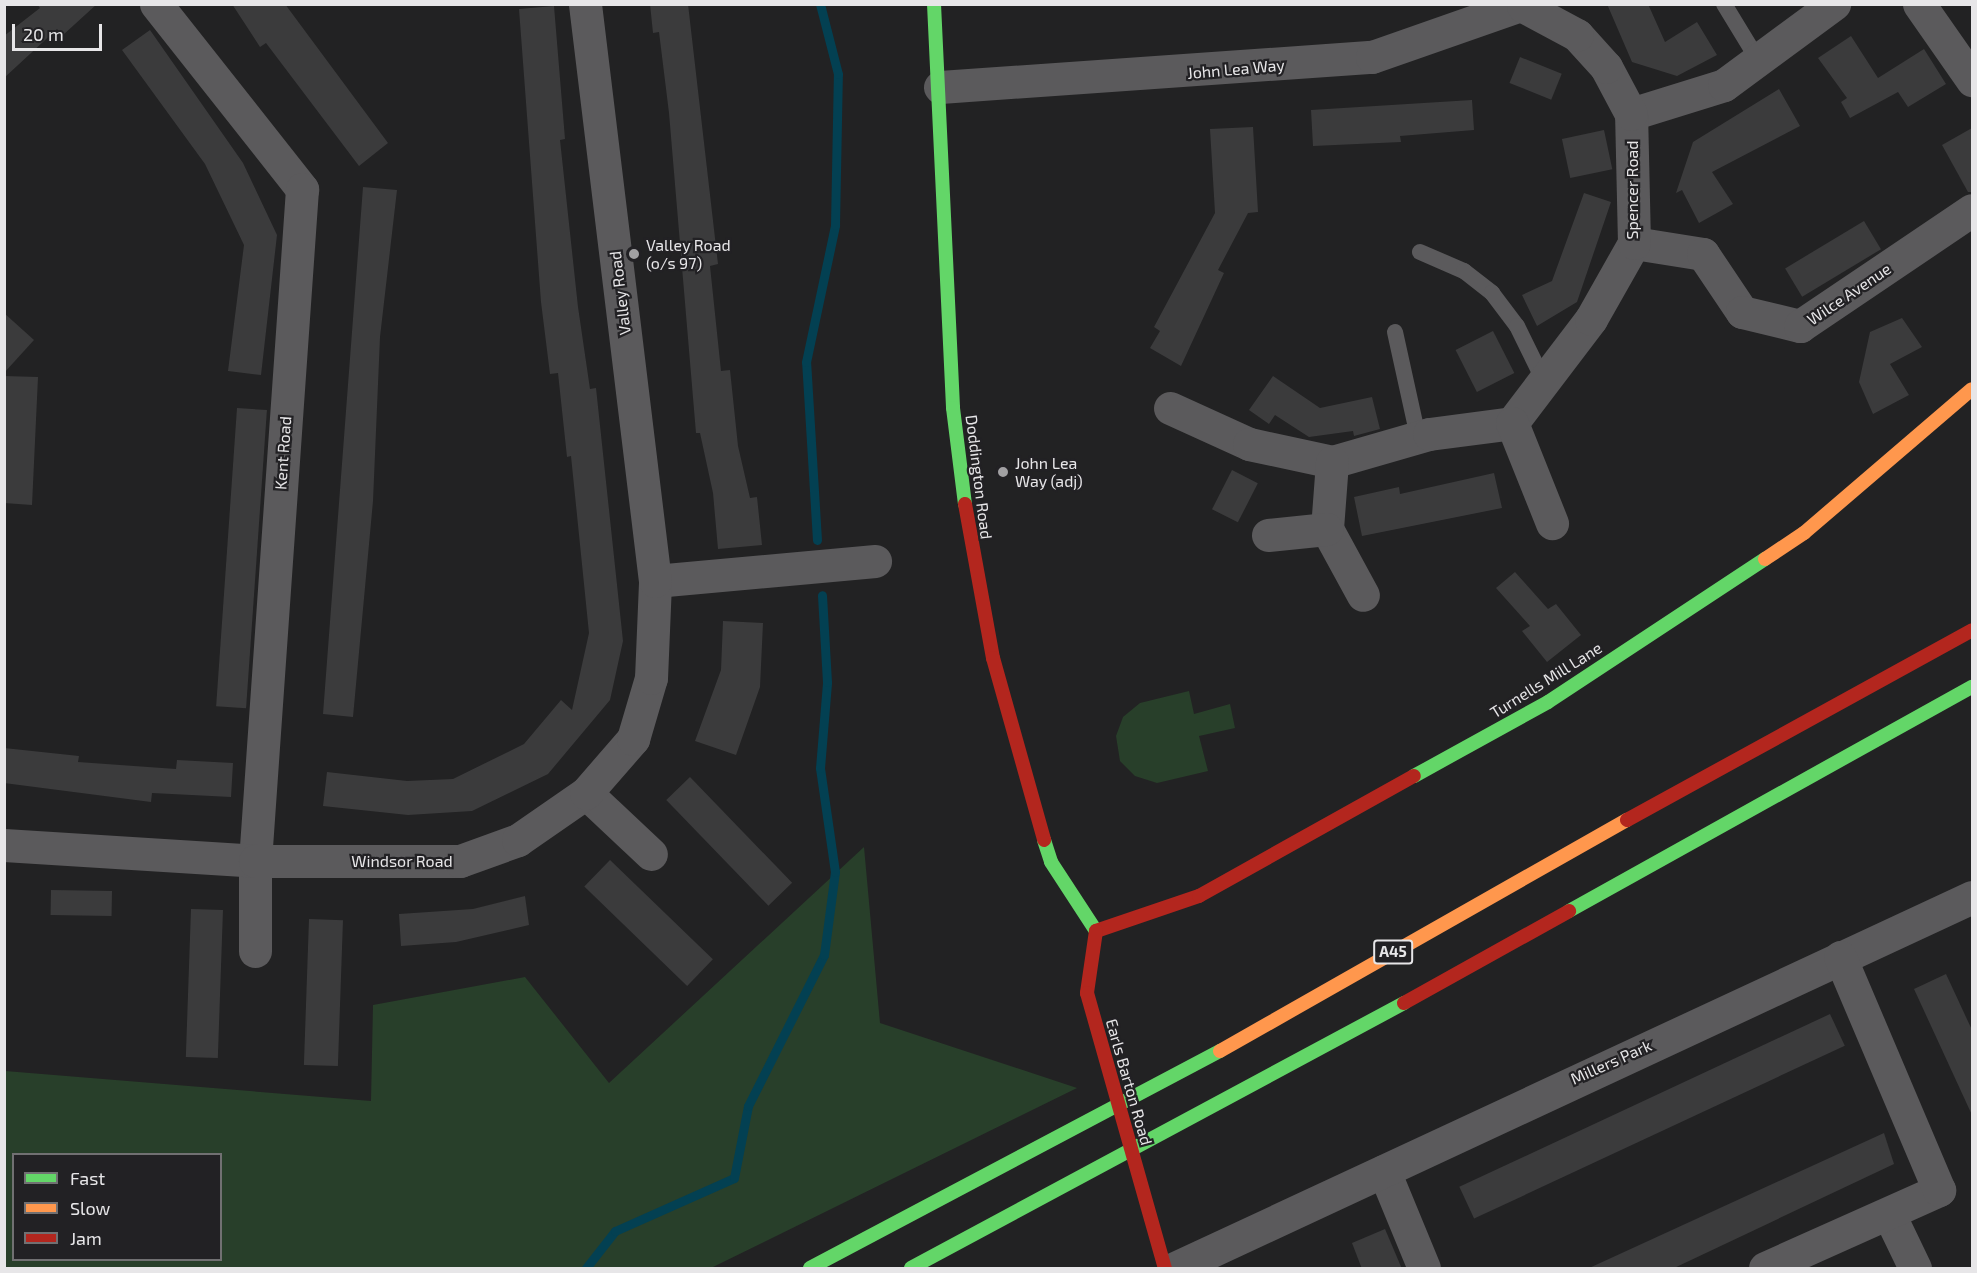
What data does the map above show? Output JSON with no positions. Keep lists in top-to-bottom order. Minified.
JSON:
{"streets":{"main road":["Doddington Road","Turnells Mill Lane","A45","Earls Barton Road"],"street":["John Lea Way","Spencer Road","Valley Road","Wilce Avenue","Kent Road","Windsor Road","Millers Park"]},"crossings":[["John Lea Way","Spencer Road"],["John Lea Way","Doddington Road"],["Spencer Road","Wilce Avenue"],["Valley Road","Windsor Road"],["Kent Road","Windsor Road"],["Doddington Road","Turnells Mill Lane"],["Doddington Road","Earls Barton Road"],["Turnells Mill Lane","Earls Barton Road"]],"places":["Valley Road (o/s 97)","John Lea Way (adj)"],"legend":["Fast","Slow","Jam"],"scale_bar":"20 m"}
